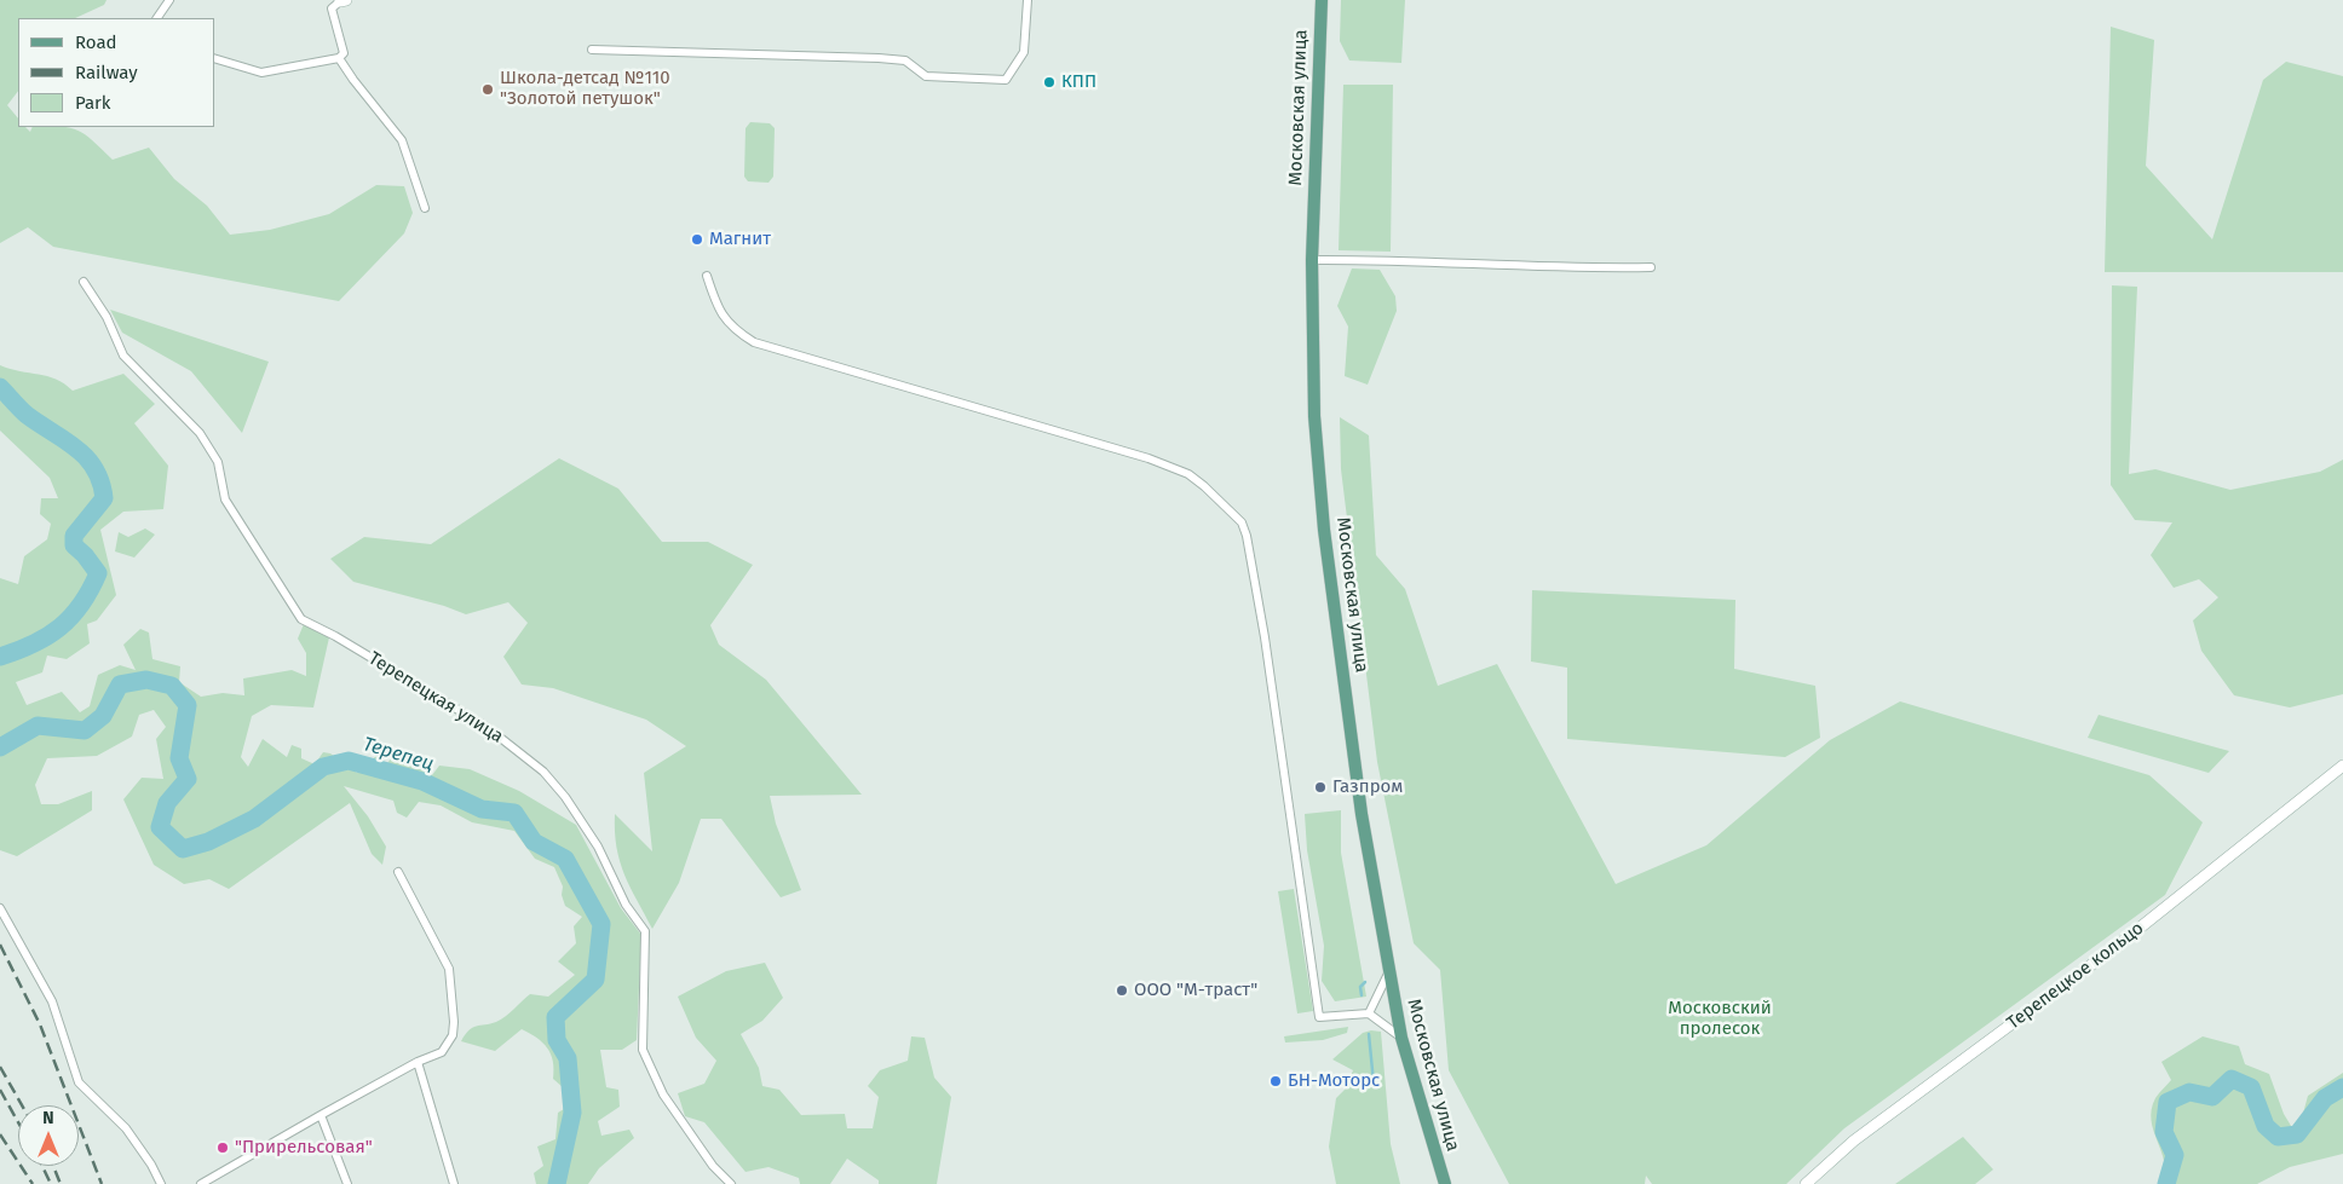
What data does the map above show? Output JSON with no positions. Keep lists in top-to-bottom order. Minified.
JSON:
{"streets":{"main road":["Московская улица"],"street":["Терепецкая улица","Терепецкое кольцо"]},"water":["Терепец"],"parks":["Московский пролесок"],"places":["КПП","Школа-детсад №110 \"Золотой петушок\"","Магнит","Газпром","ООО \"М-траст\"","БН-Моторс","\"Прирельсовая\""],"legend":["Road","Railway","Park"],"north":"top"}
